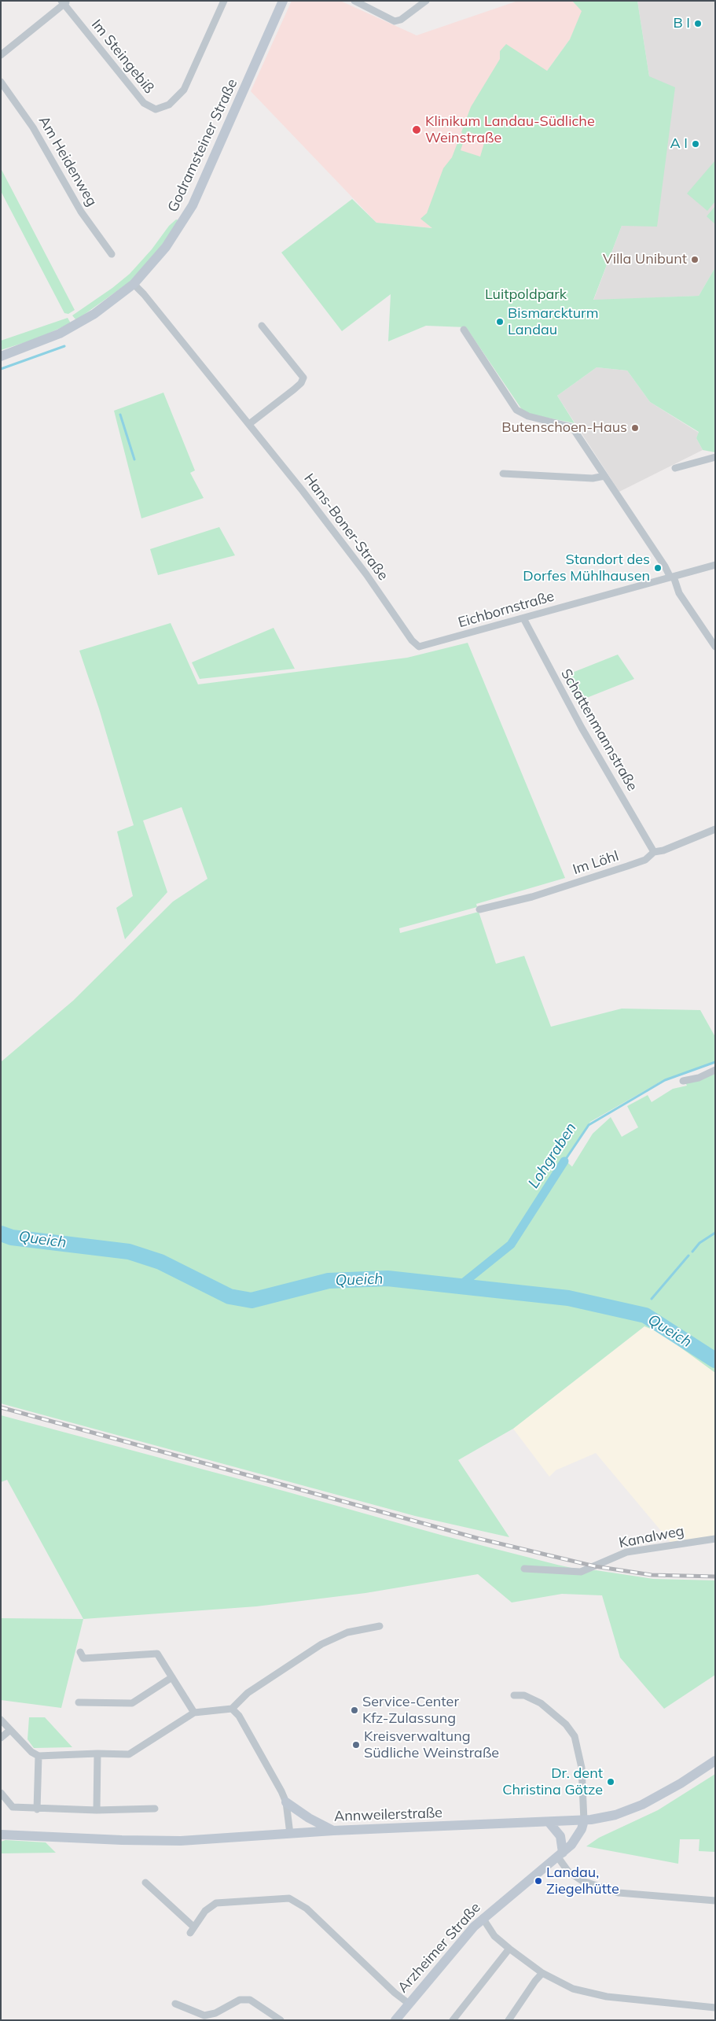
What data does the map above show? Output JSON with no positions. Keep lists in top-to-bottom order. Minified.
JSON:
{"streets":{"street":["Im Steingebiß","Godramsteiner Straße","Am Heidenweg","Hans-Boner-Straße","Eichbornstraße","Schattenmannstraße","Im Löhl","Kanalweg","Annweilerstraße","Arzheimer Straße"]},"crossings":[["Godramsteiner Straße","Hans-Boner-Straße"],["Hans-Boner-Straße","Eichbornstraße"],["Eichbornstraße","Schattenmannstraße"],["Schattenmannstraße","Im Löhl"],["Annweilerstraße","Arzheimer Straße"]],"water":["Lohgraben","Queich"],"parks":["Luitpoldpark"],"places":["B I","Klinikum Landau-Südliche Weinstraße","A I","Villa Unibunt","Bismarckturm Landau","Butenschoen-Haus","Standort des Dorfes Mühlhausen","Service-Center Kfz-Zulassung","Kreisverwaltung Südliche Weinstraße","Dr. dent Christina Götze","Landau, Ziegelhütte"]}
